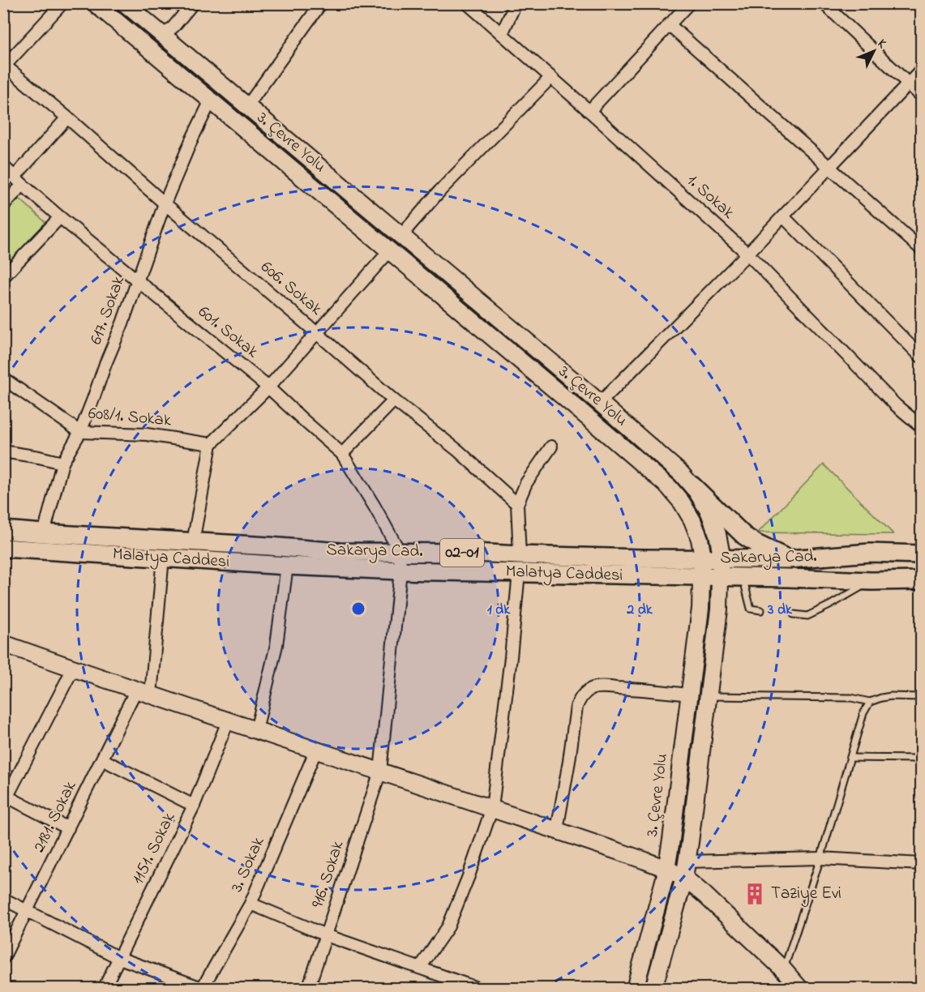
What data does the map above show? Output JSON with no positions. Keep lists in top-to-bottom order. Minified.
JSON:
{"streets":{"main road":["3. Çevre Yolu","Sakarya Cad.","02-01","Malatya Caddesi"],"street":["1. Sokak","606. Sokak","617. Sokak","601. Sokak","608/1. Sokak","2181. Sokak","1151. Sokak","3. Sokak","916. Sokak"]},"crossings":[["3. Çevre Yolu","617. Sokak"],["3. Çevre Yolu","Sakarya Cad."],["3. Çevre Yolu","Malatya Caddesi"],["606. Sokak","617. Sokak"],["617. Sokak","601. Sokak"],["617. Sokak","608/1. Sokak"],["617. Sokak","Sakarya Cad."],["601. Sokak","Sakarya Cad."],["601. Sokak","916. Sokak"],["Sakarya Cad.","916. Sokak"],["Malatya Caddesi","916. Sokak"]],"places":{"building":["Taziye Evi"]},"north":"top right","rings":["1 dk","2 dk","3 dk"]}
